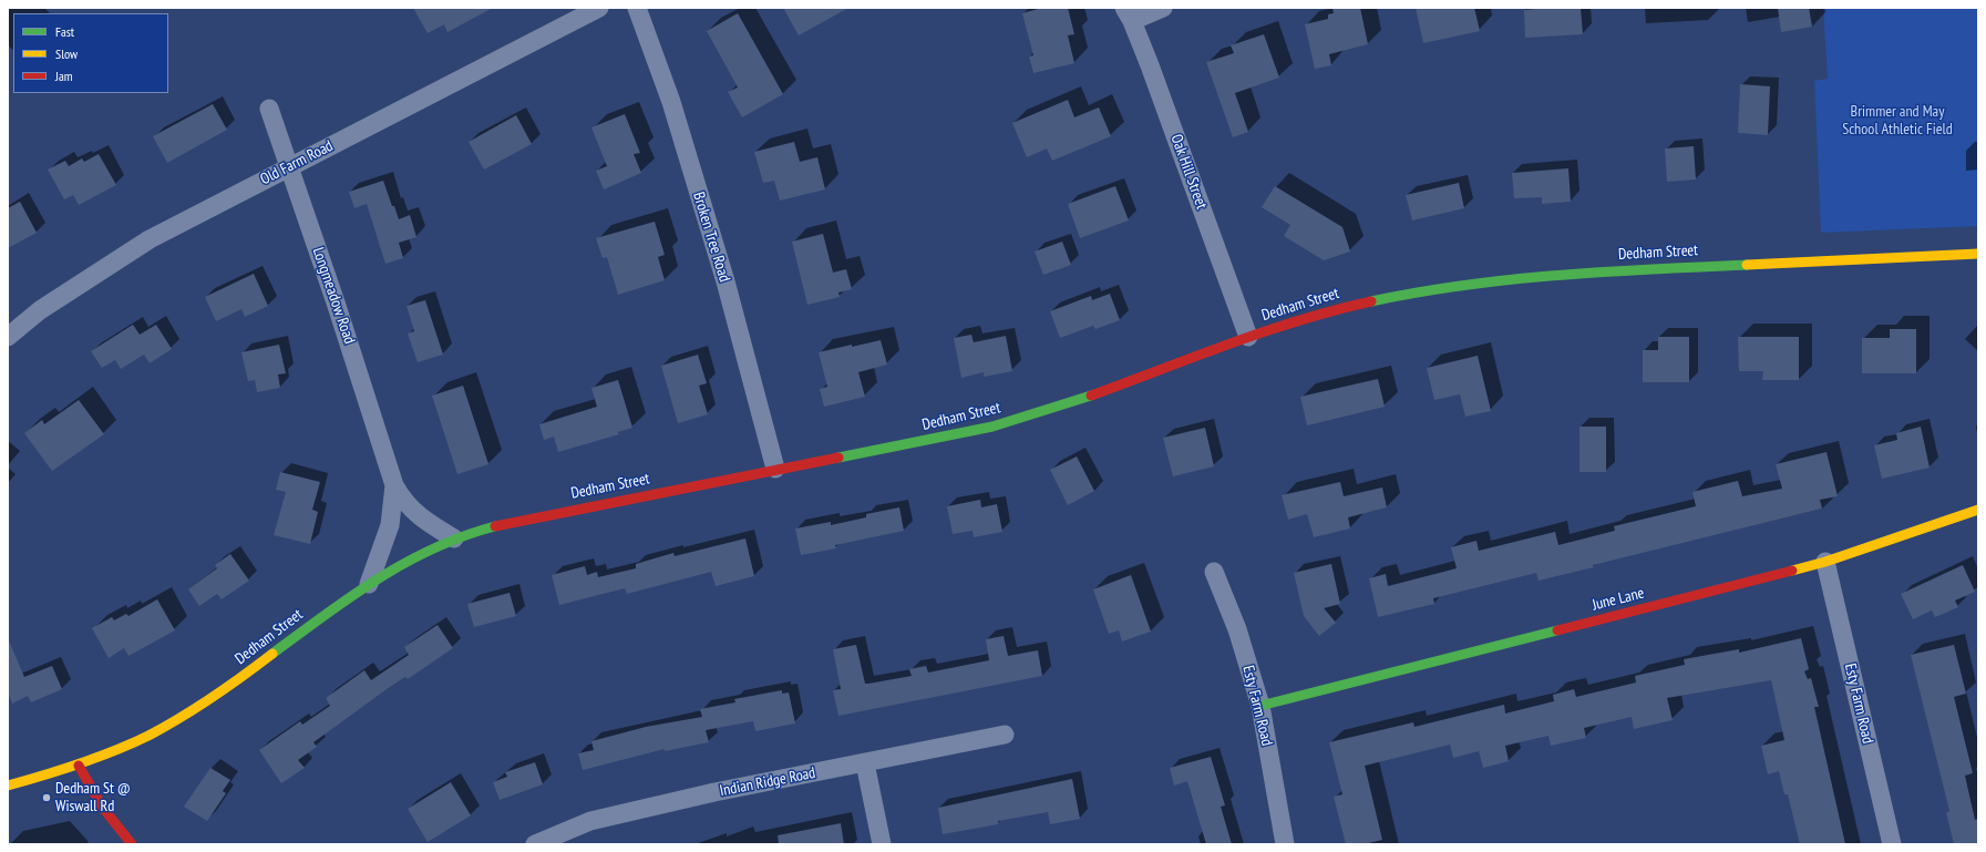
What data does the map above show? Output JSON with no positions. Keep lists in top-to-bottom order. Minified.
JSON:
{"streets":{"street":["Old Farm Road","Oak Hill Street","Broken Tree Road","Dedham Street","Longmeadow Road","June Lane","Esty Farm Road","Indian Ridge Road"]},"crossings":[["Old Farm Road","Longmeadow Road"],["Oak Hill Street","Dedham Street"],["Broken Tree Road","Dedham Street"],["Dedham Street","Longmeadow Road"],["June Lane","Esty Farm Road"]],"parks":["Brimmer and May School Athletic Field"],"places":["Dedham St @ Wiswall Rd"],"legend":["Fast","Slow","Jam"]}
